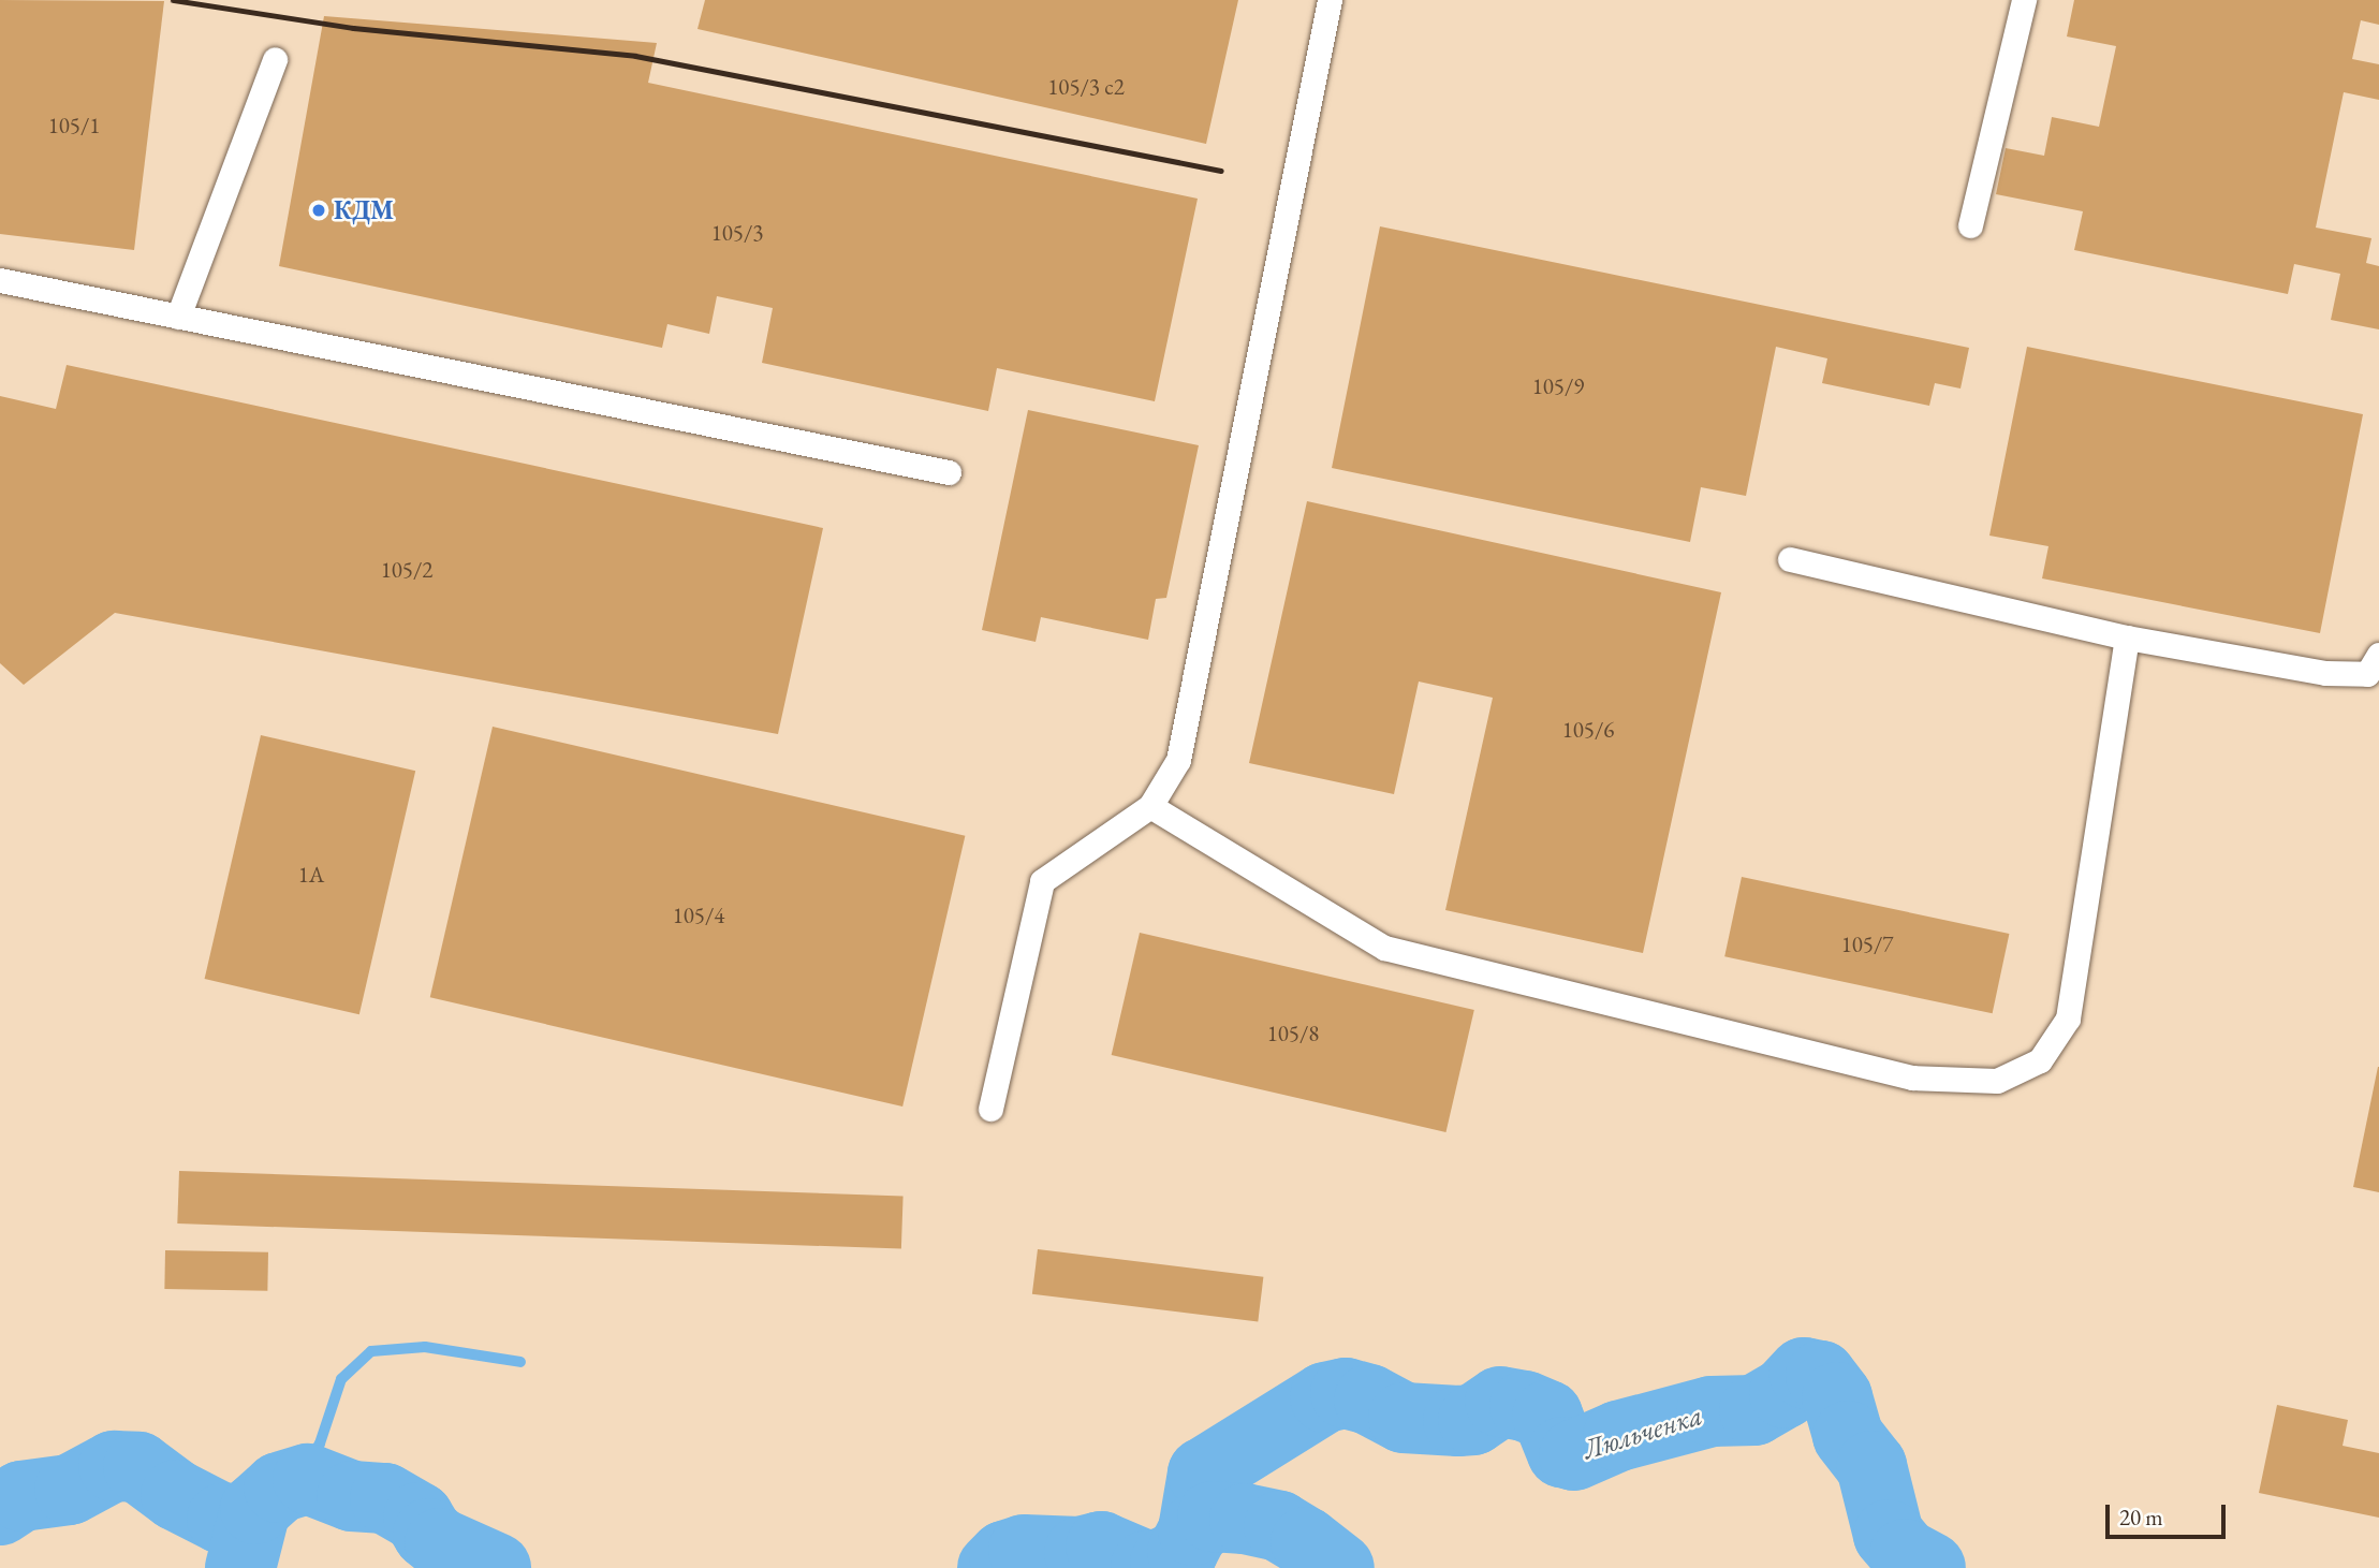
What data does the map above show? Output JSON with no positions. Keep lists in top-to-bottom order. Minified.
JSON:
{"water":["Люльченка"],"places":["КДМ"],"house_numbers":["105/3 с2","105/1","105/3","105/9","105/2","105/6","1А","105/4","105/7","105/8"],"scale_bar":"20 m"}
